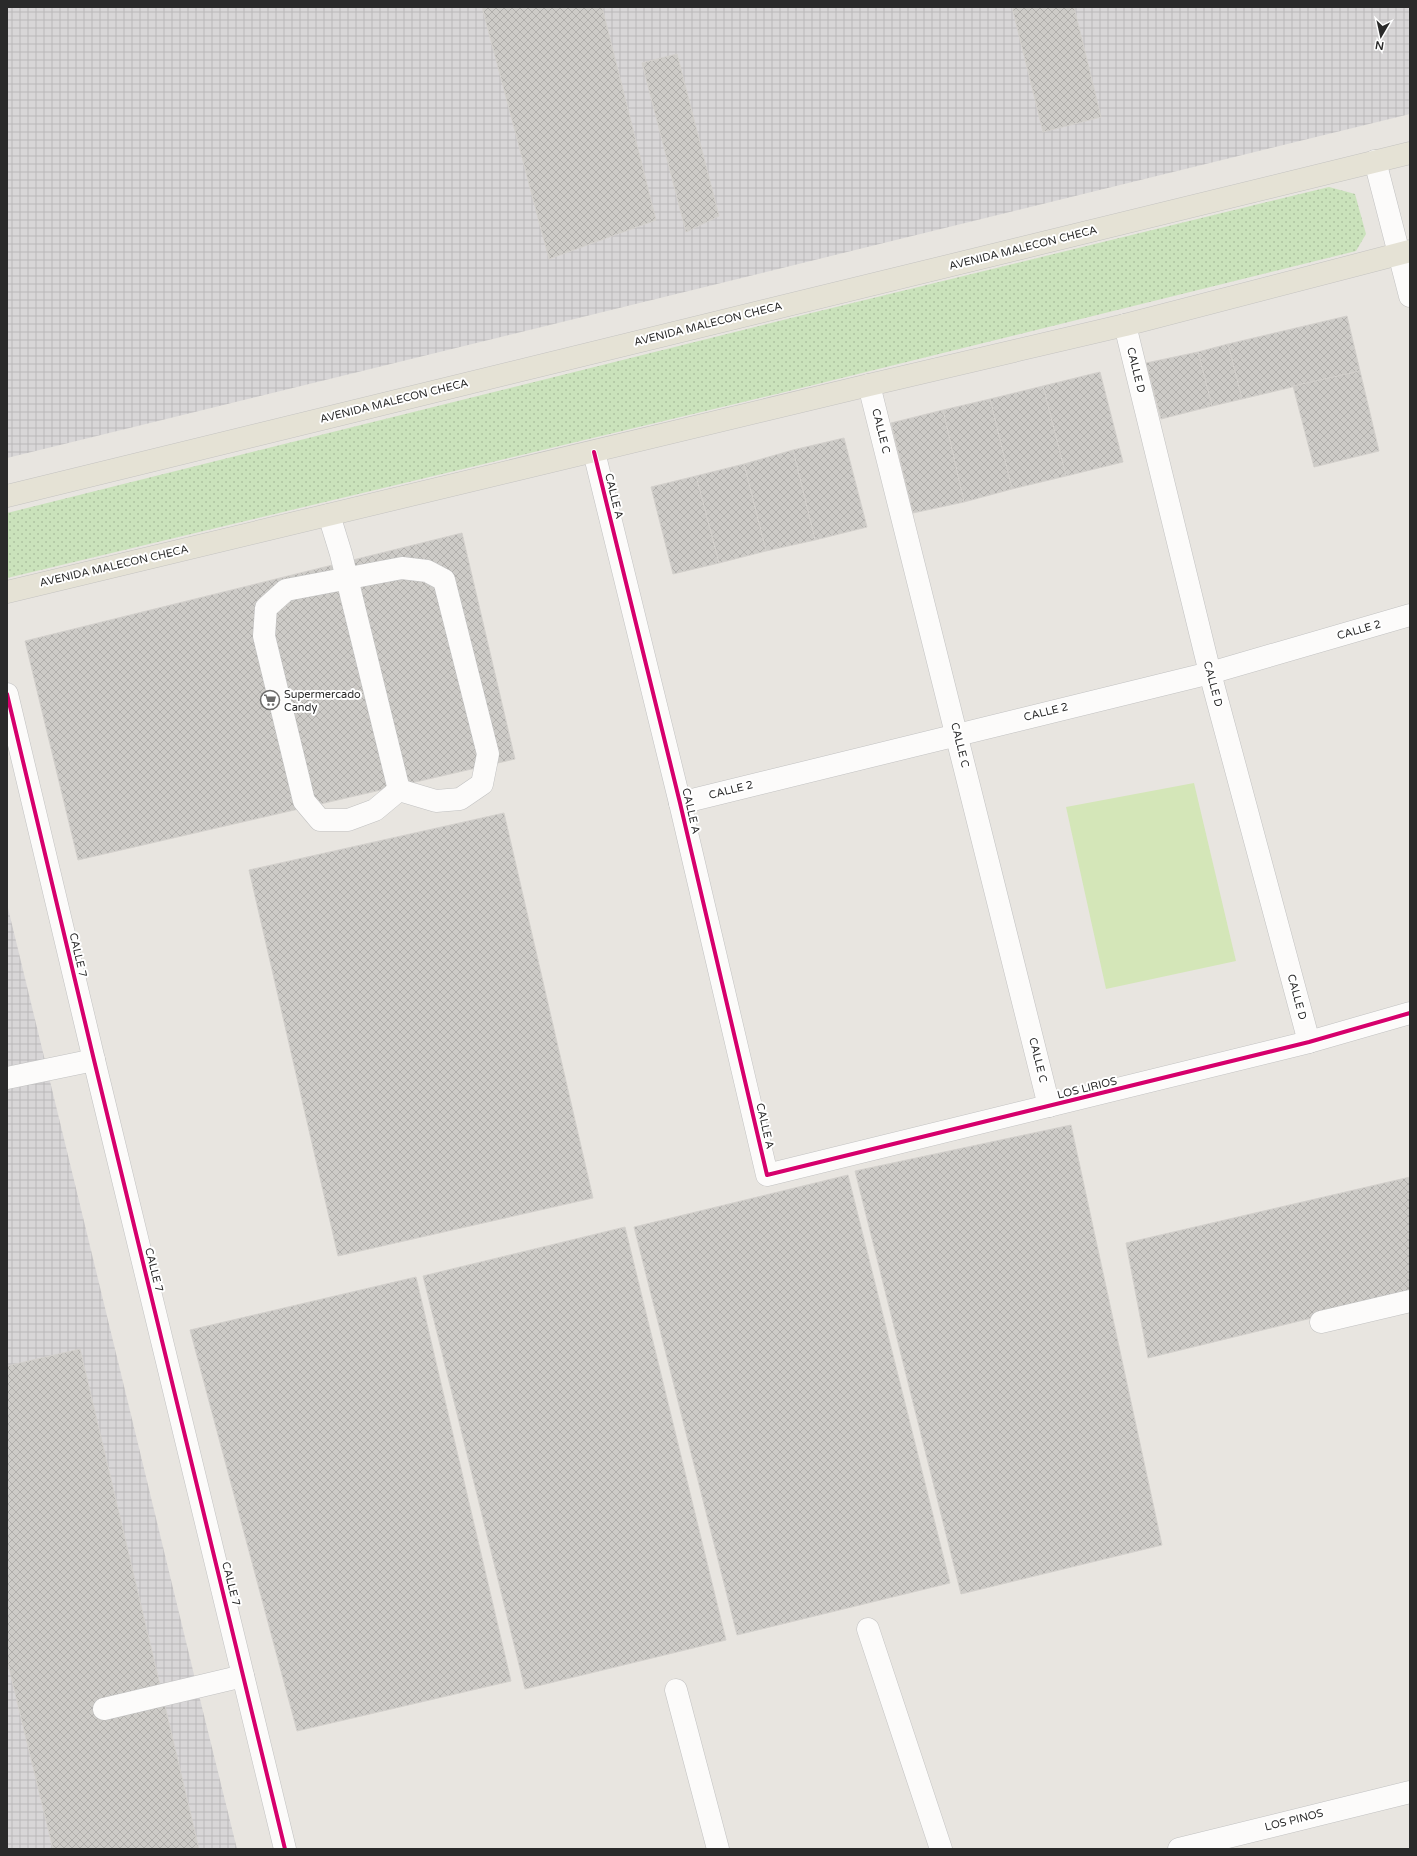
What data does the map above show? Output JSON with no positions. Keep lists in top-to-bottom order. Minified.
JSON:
{"streets":{"main road":["AVENIDA MALECON CHECA"],"street":["CALLE D","CALLE C","CALLE A","CALLE 2","CALLE 7","LOS LIRIOS","LOS PINOS"]},"crossings":[["AVENIDA MALECON CHECA","CALLE D"],["AVENIDA MALECON CHECA","CALLE C"],["AVENIDA MALECON CHECA","CALLE A"],["CALLE D","CALLE 2"],["CALLE D","LOS LIRIOS"],["CALLE C","CALLE 2"],["CALLE C","LOS LIRIOS"],["CALLE A","CALLE 2"],["CALLE A","LOS LIRIOS"]],"places":{"supermarket":["Supermercado Candy"]},"north":"bottom"}
